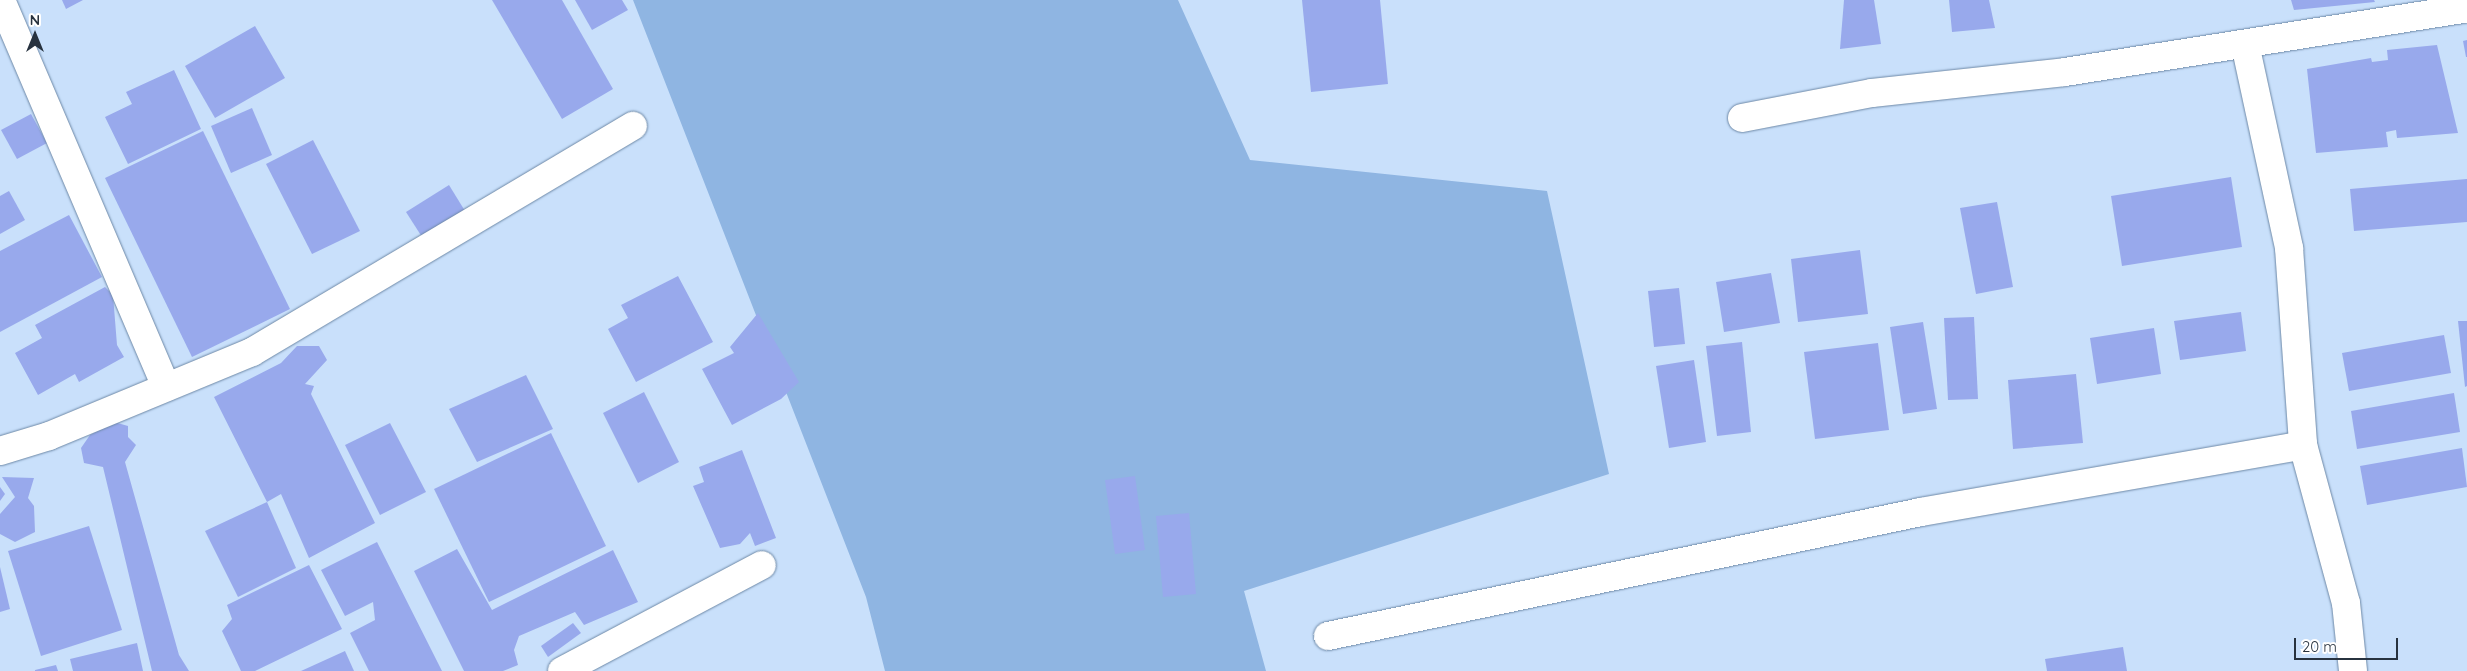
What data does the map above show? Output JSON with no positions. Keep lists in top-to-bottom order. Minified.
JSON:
{"scale_bar":"20 m","north":"top"}
